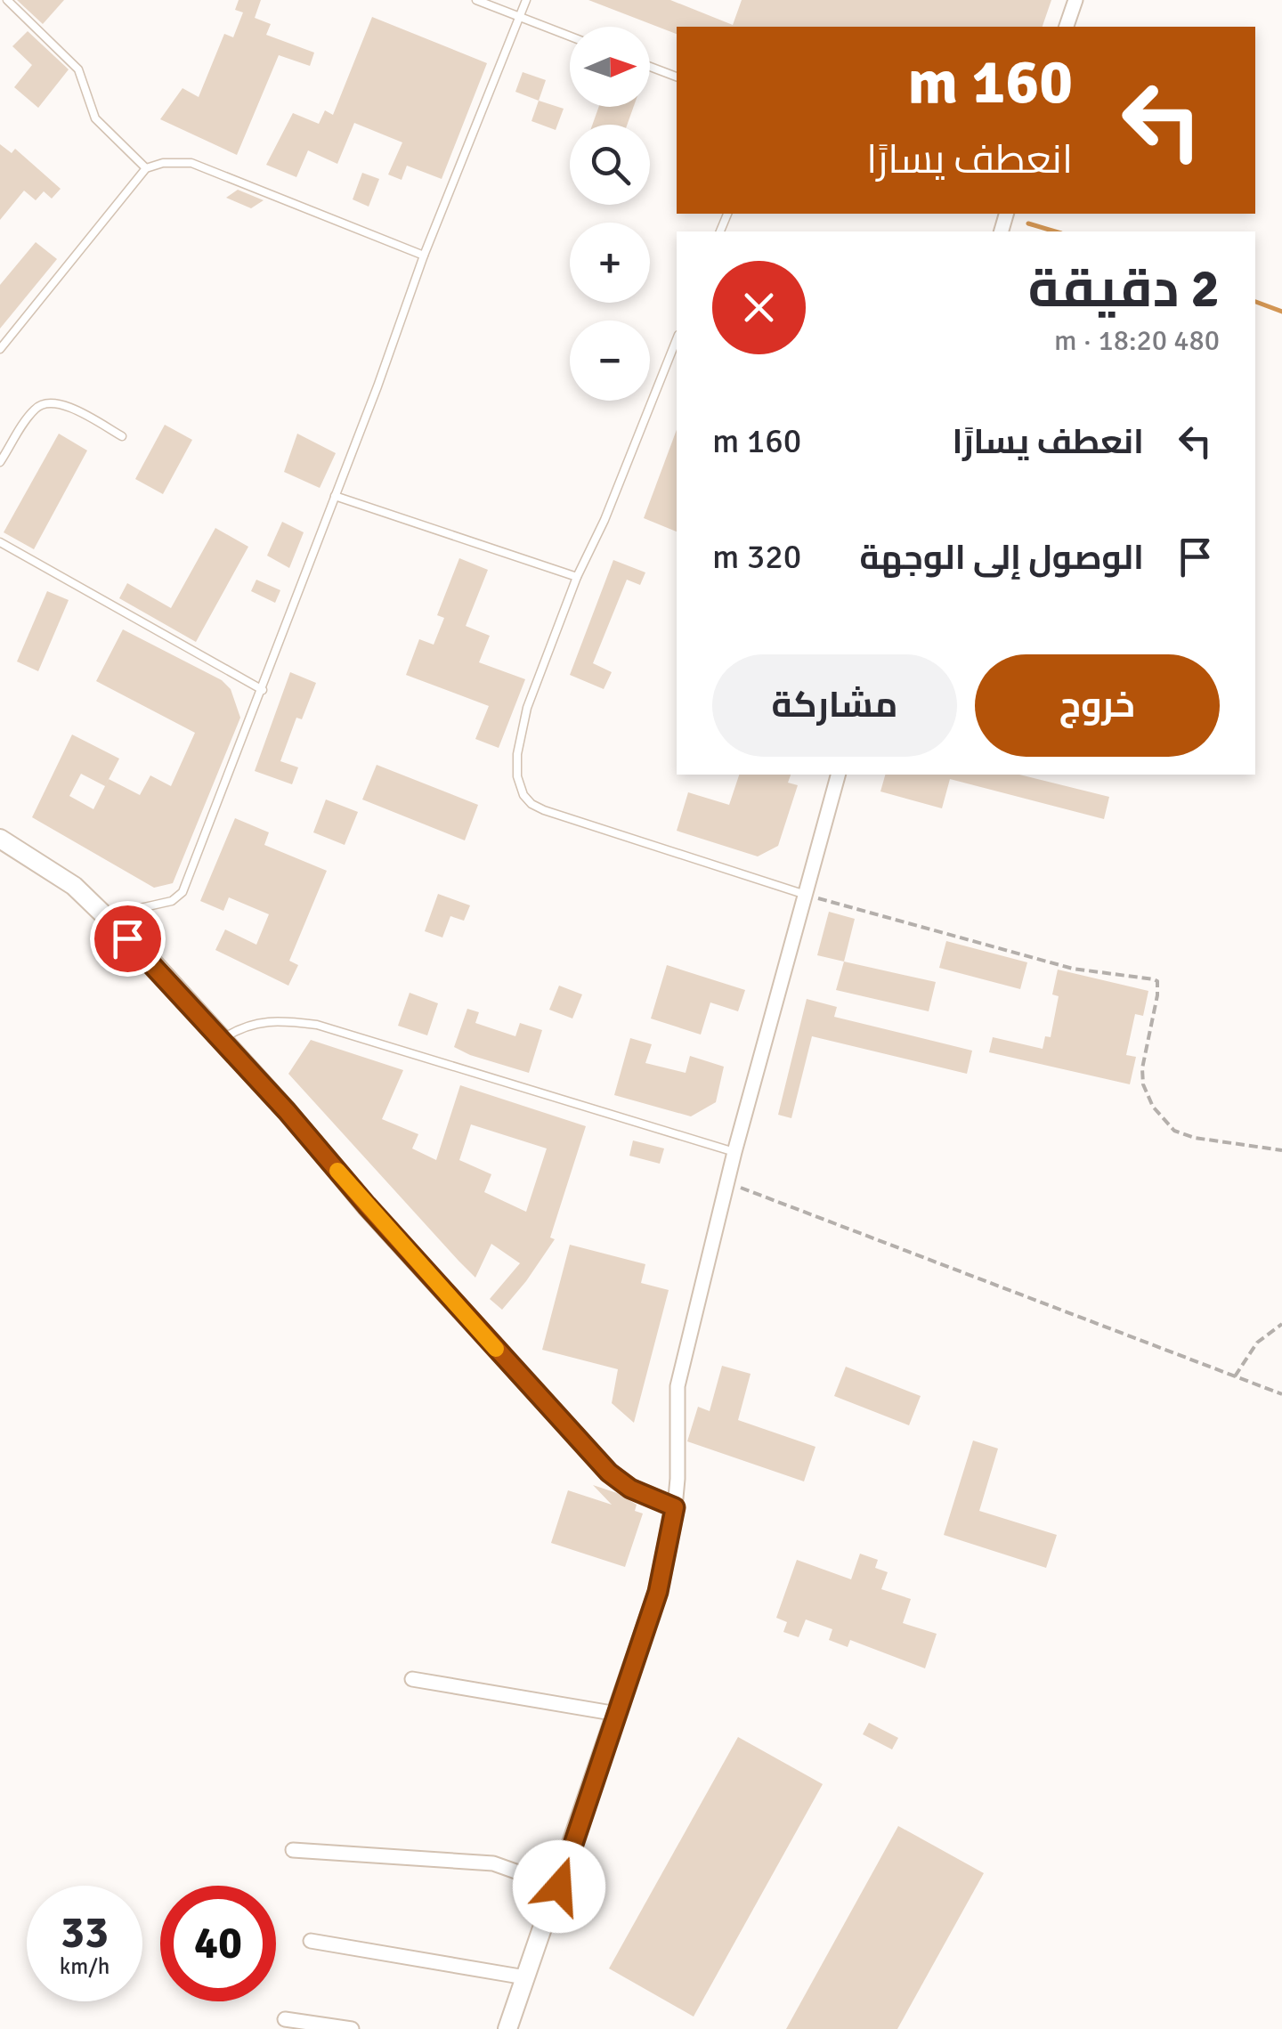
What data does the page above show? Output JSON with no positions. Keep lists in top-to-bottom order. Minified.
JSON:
{"north":"right","page":{"map_buttons":["+","−"],"turn":["160 m","انعطف يسارًا"],"heading":["2 دقيقة","480 m · 18:20"],"list":[{"name":"انعطف يسارًا","value":"160 m"},{"name":"الوصول إلى الوجهة","value":"320 m"}],"buttons":["خروج","مشاركة"],"speed":"33 km/h","limit":"40"}}
